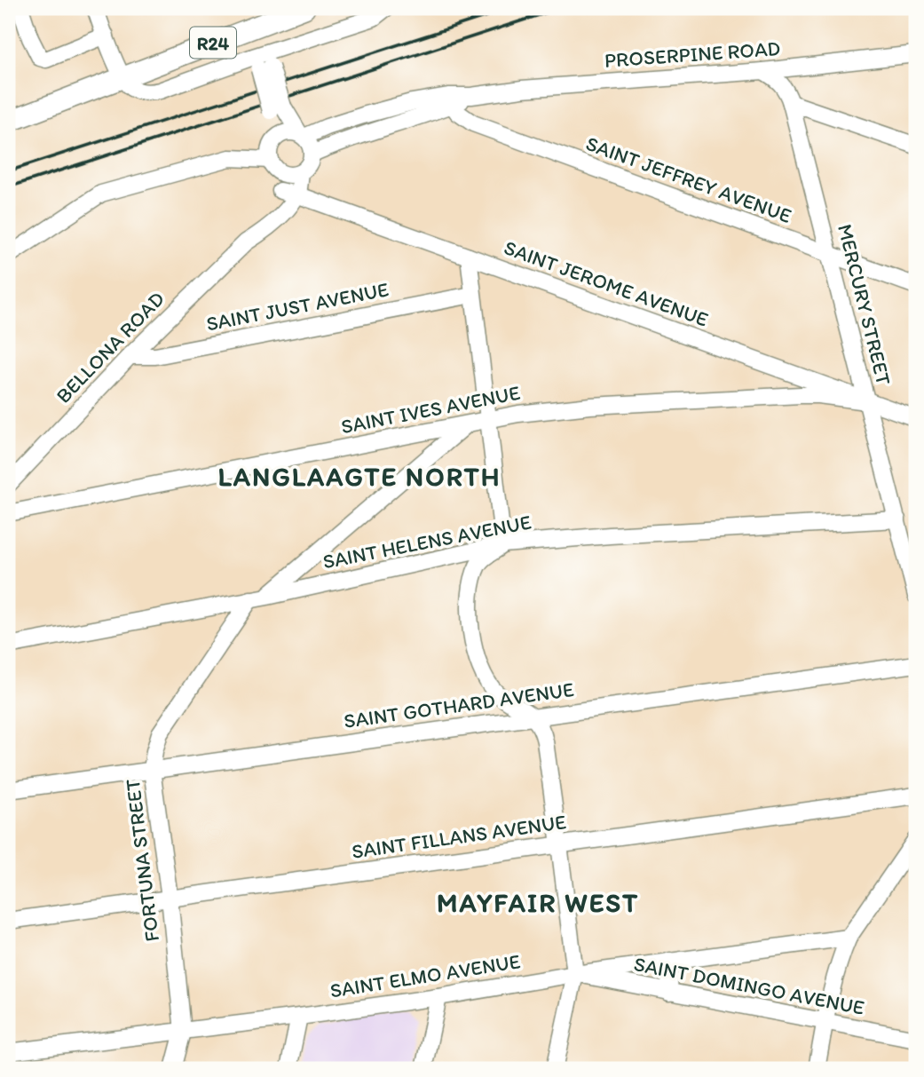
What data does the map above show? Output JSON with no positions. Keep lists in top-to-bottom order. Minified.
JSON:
{"streets":{"main road":["R24"],"street":["PROSERPINE ROAD","SAINT JEFFREY AVENUE","SAINT JEROME AVENUE","MERCURY STREET","SAINT JUST AVENUE","BELLONA ROAD","SAINT IVES AVENUE","SAINT HELENS AVENUE","SAINT GOTHARD AVENUE","SAINT FILLANS AVENUE","FORTUNA STREET","SAINT ELMO AVENUE","SAINT DOMINGO AVENUE"]},"crossings":[["PROSERPINE ROAD","SAINT JEFFREY AVENUE"],["PROSERPINE ROAD","MERCURY STREET"],["SAINT JEFFREY AVENUE","MERCURY STREET"],["SAINT JEROME AVENUE","MERCURY STREET"],["SAINT JEROME AVENUE","BELLONA ROAD"],["SAINT JEROME AVENUE","SAINT IVES AVENUE"],["MERCURY STREET","SAINT IVES AVENUE"],["MERCURY STREET","SAINT HELENS AVENUE"],["SAINT JUST AVENUE","BELLONA ROAD"],["SAINT IVES AVENUE","FORTUNA STREET"],["SAINT HELENS AVENUE","FORTUNA STREET"],["SAINT GOTHARD AVENUE","FORTUNA STREET"],["SAINT FILLANS AVENUE","FORTUNA STREET"],["FORTUNA STREET","SAINT ELMO AVENUE"],["SAINT ELMO AVENUE","SAINT DOMINGO AVENUE"]],"districts":["LANGLAAGTE NORTH","MAYFAIR WEST"]}
